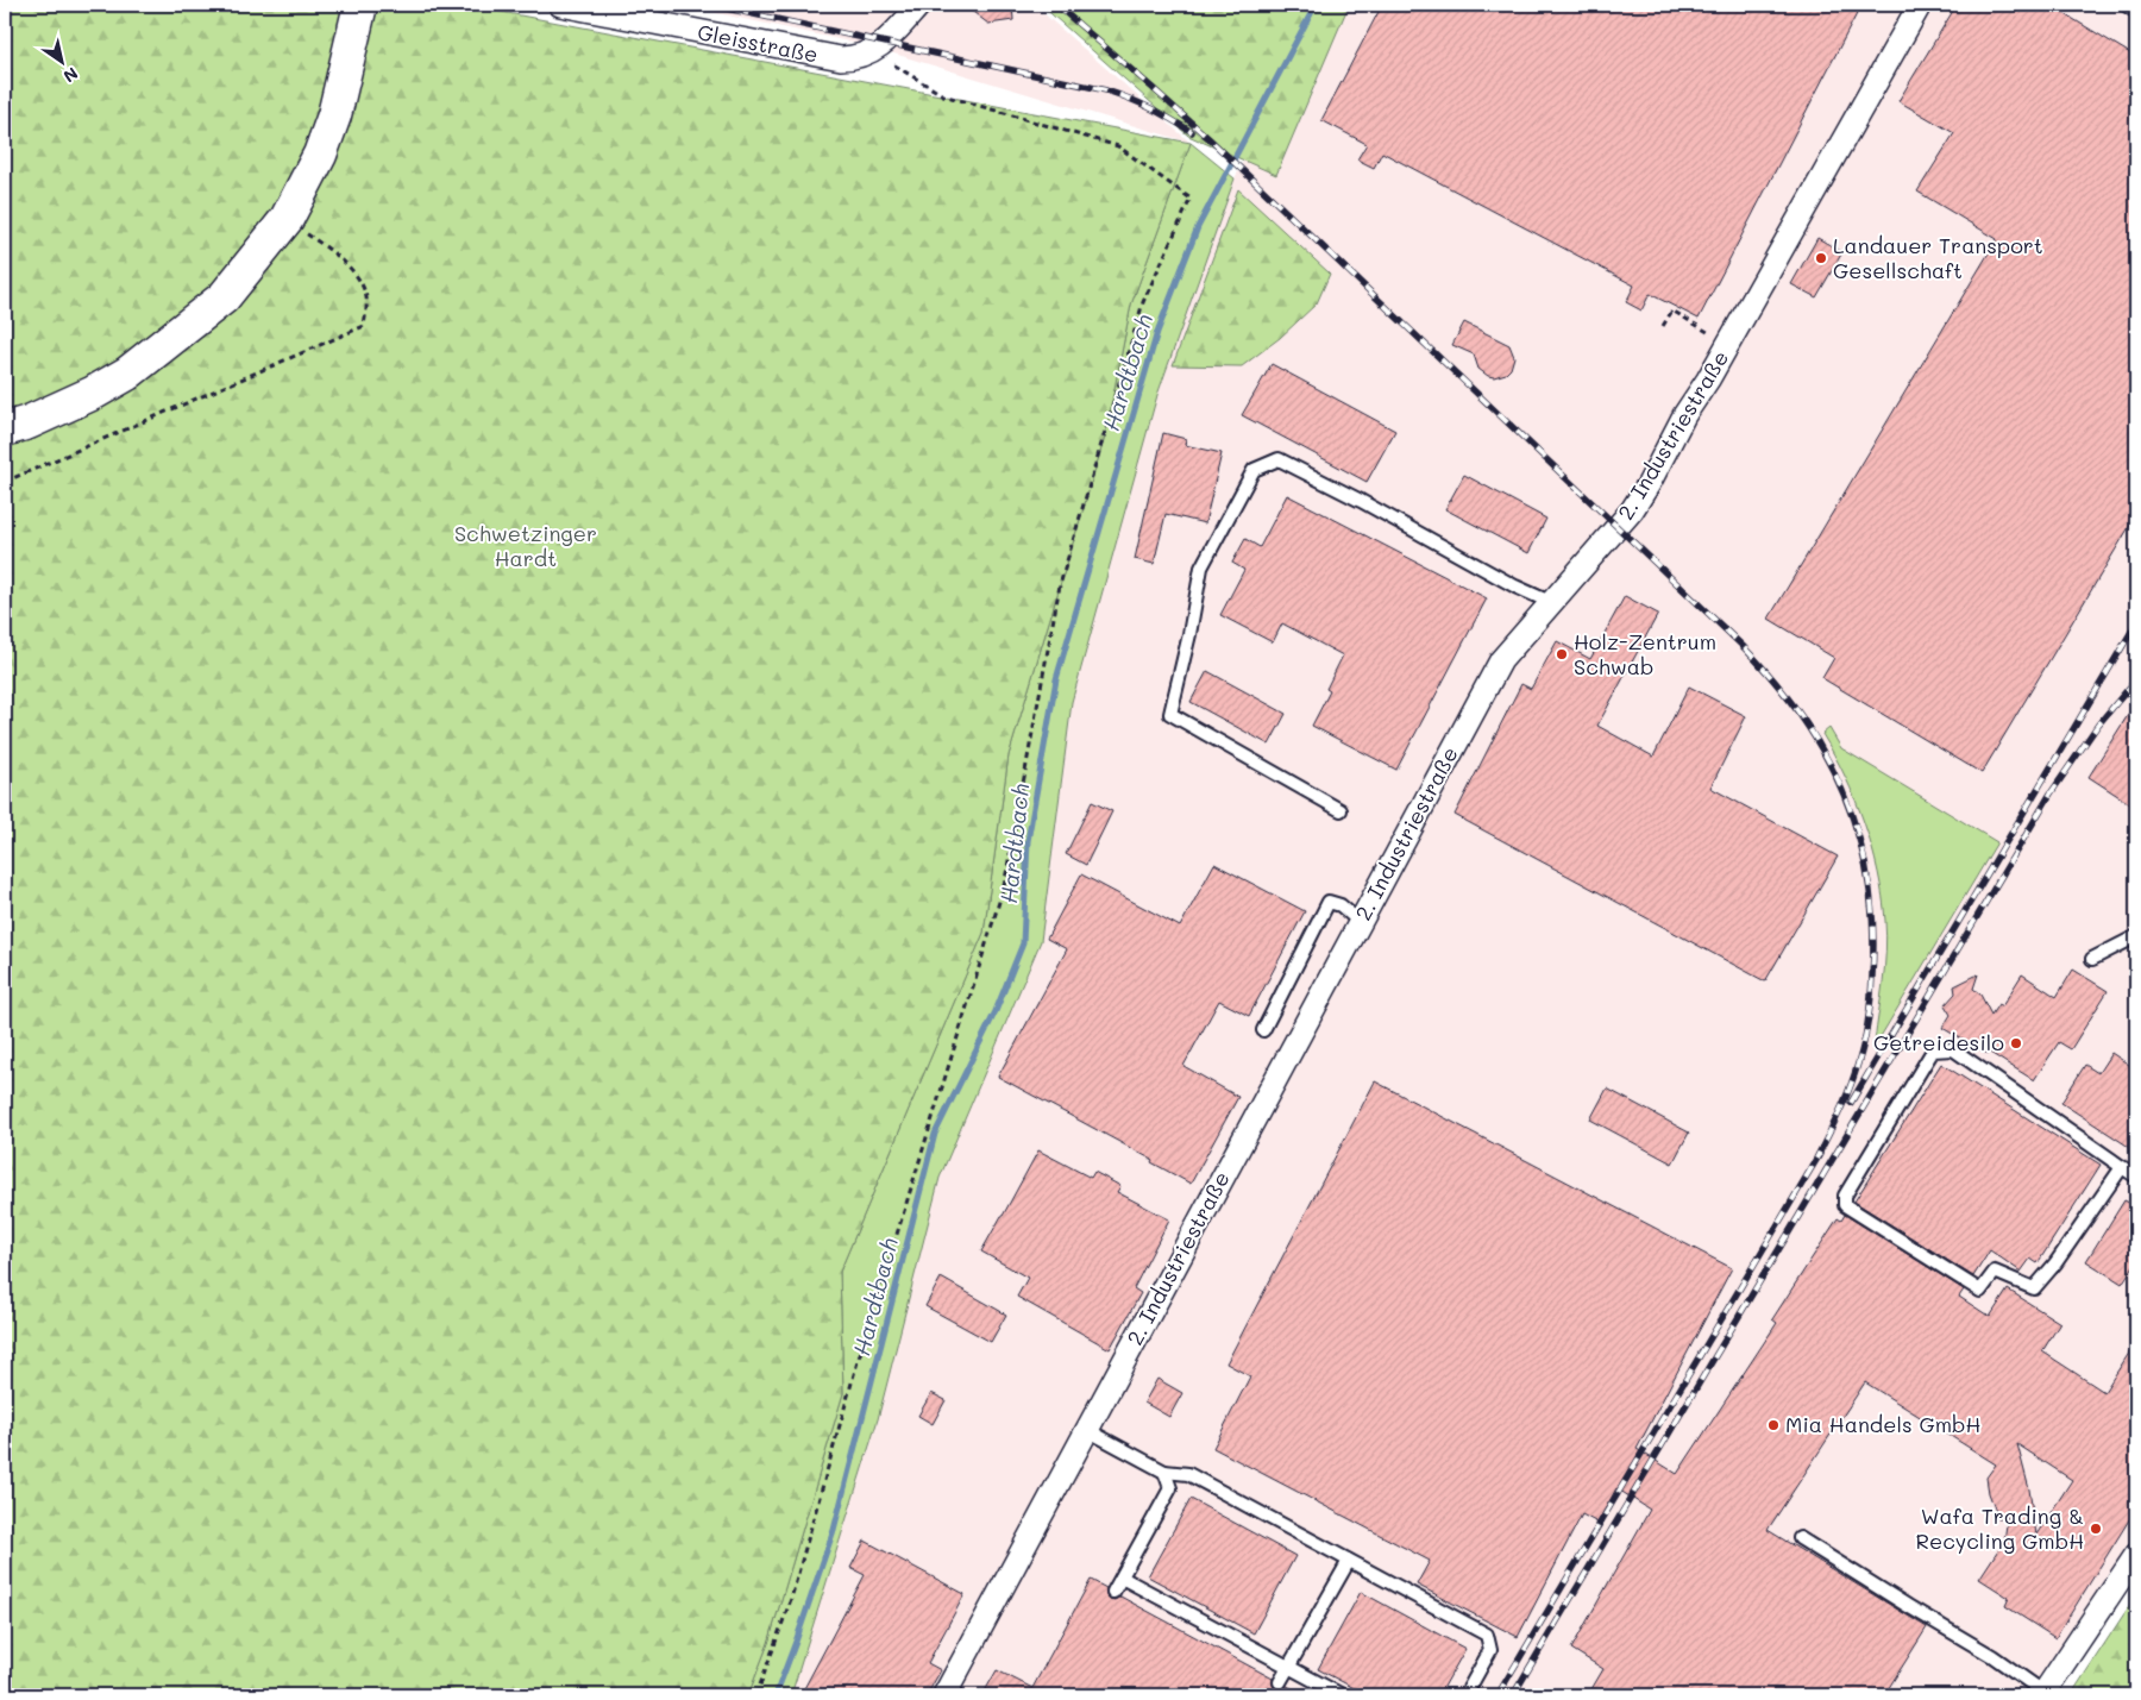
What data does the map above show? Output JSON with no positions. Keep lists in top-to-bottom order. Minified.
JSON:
{"streets":{"street":["Gleisstraße","2. Industriestraße"]},"water":["Hardtbach"],"parks":["Schwetzinger Hardt"],"places":["Landauer Transport Gesellschaft","Holz-Zentrum Schwab","Getreidesilo","Mia Handels GmbH","Wafa Trading & Recycling GmbH"],"north":"bottom right"}
